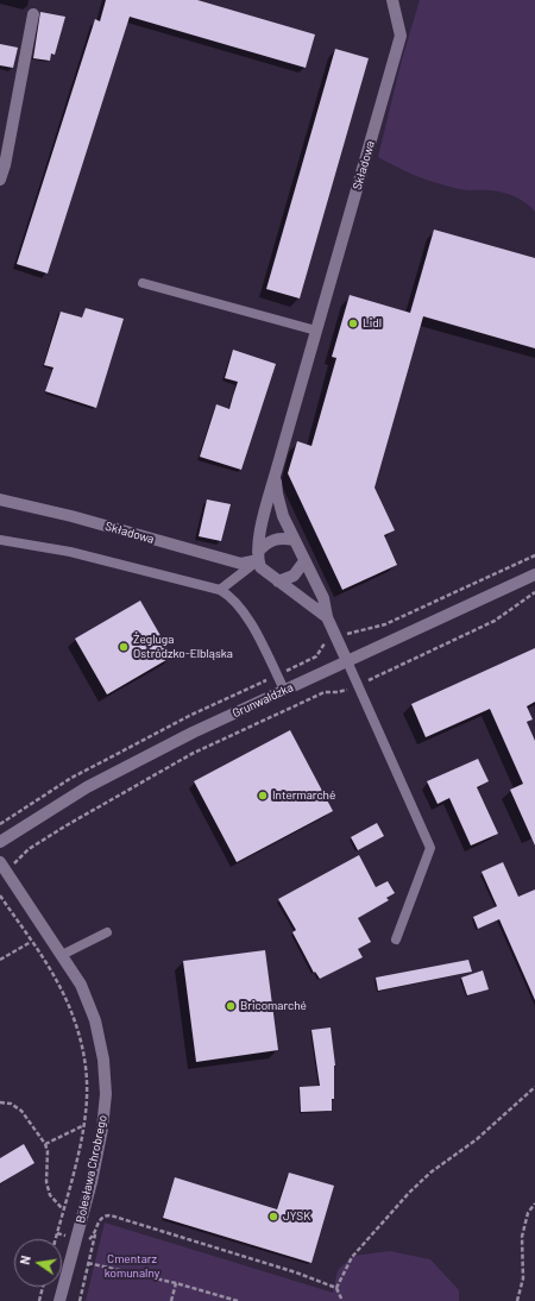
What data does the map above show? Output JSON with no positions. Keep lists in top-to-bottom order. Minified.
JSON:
{"streets":{"street":["Składowa","Grunwaldzka","Bolesława Chrobrego"]},"crossings":[["Składowa","Grunwaldzka"]],"parks":["Cmentarz komunalny"],"places":["Lidl","Żegluga Ostródzko-Elbląska","Intermarché","Bricomarché","JYSK"],"north":"left"}
